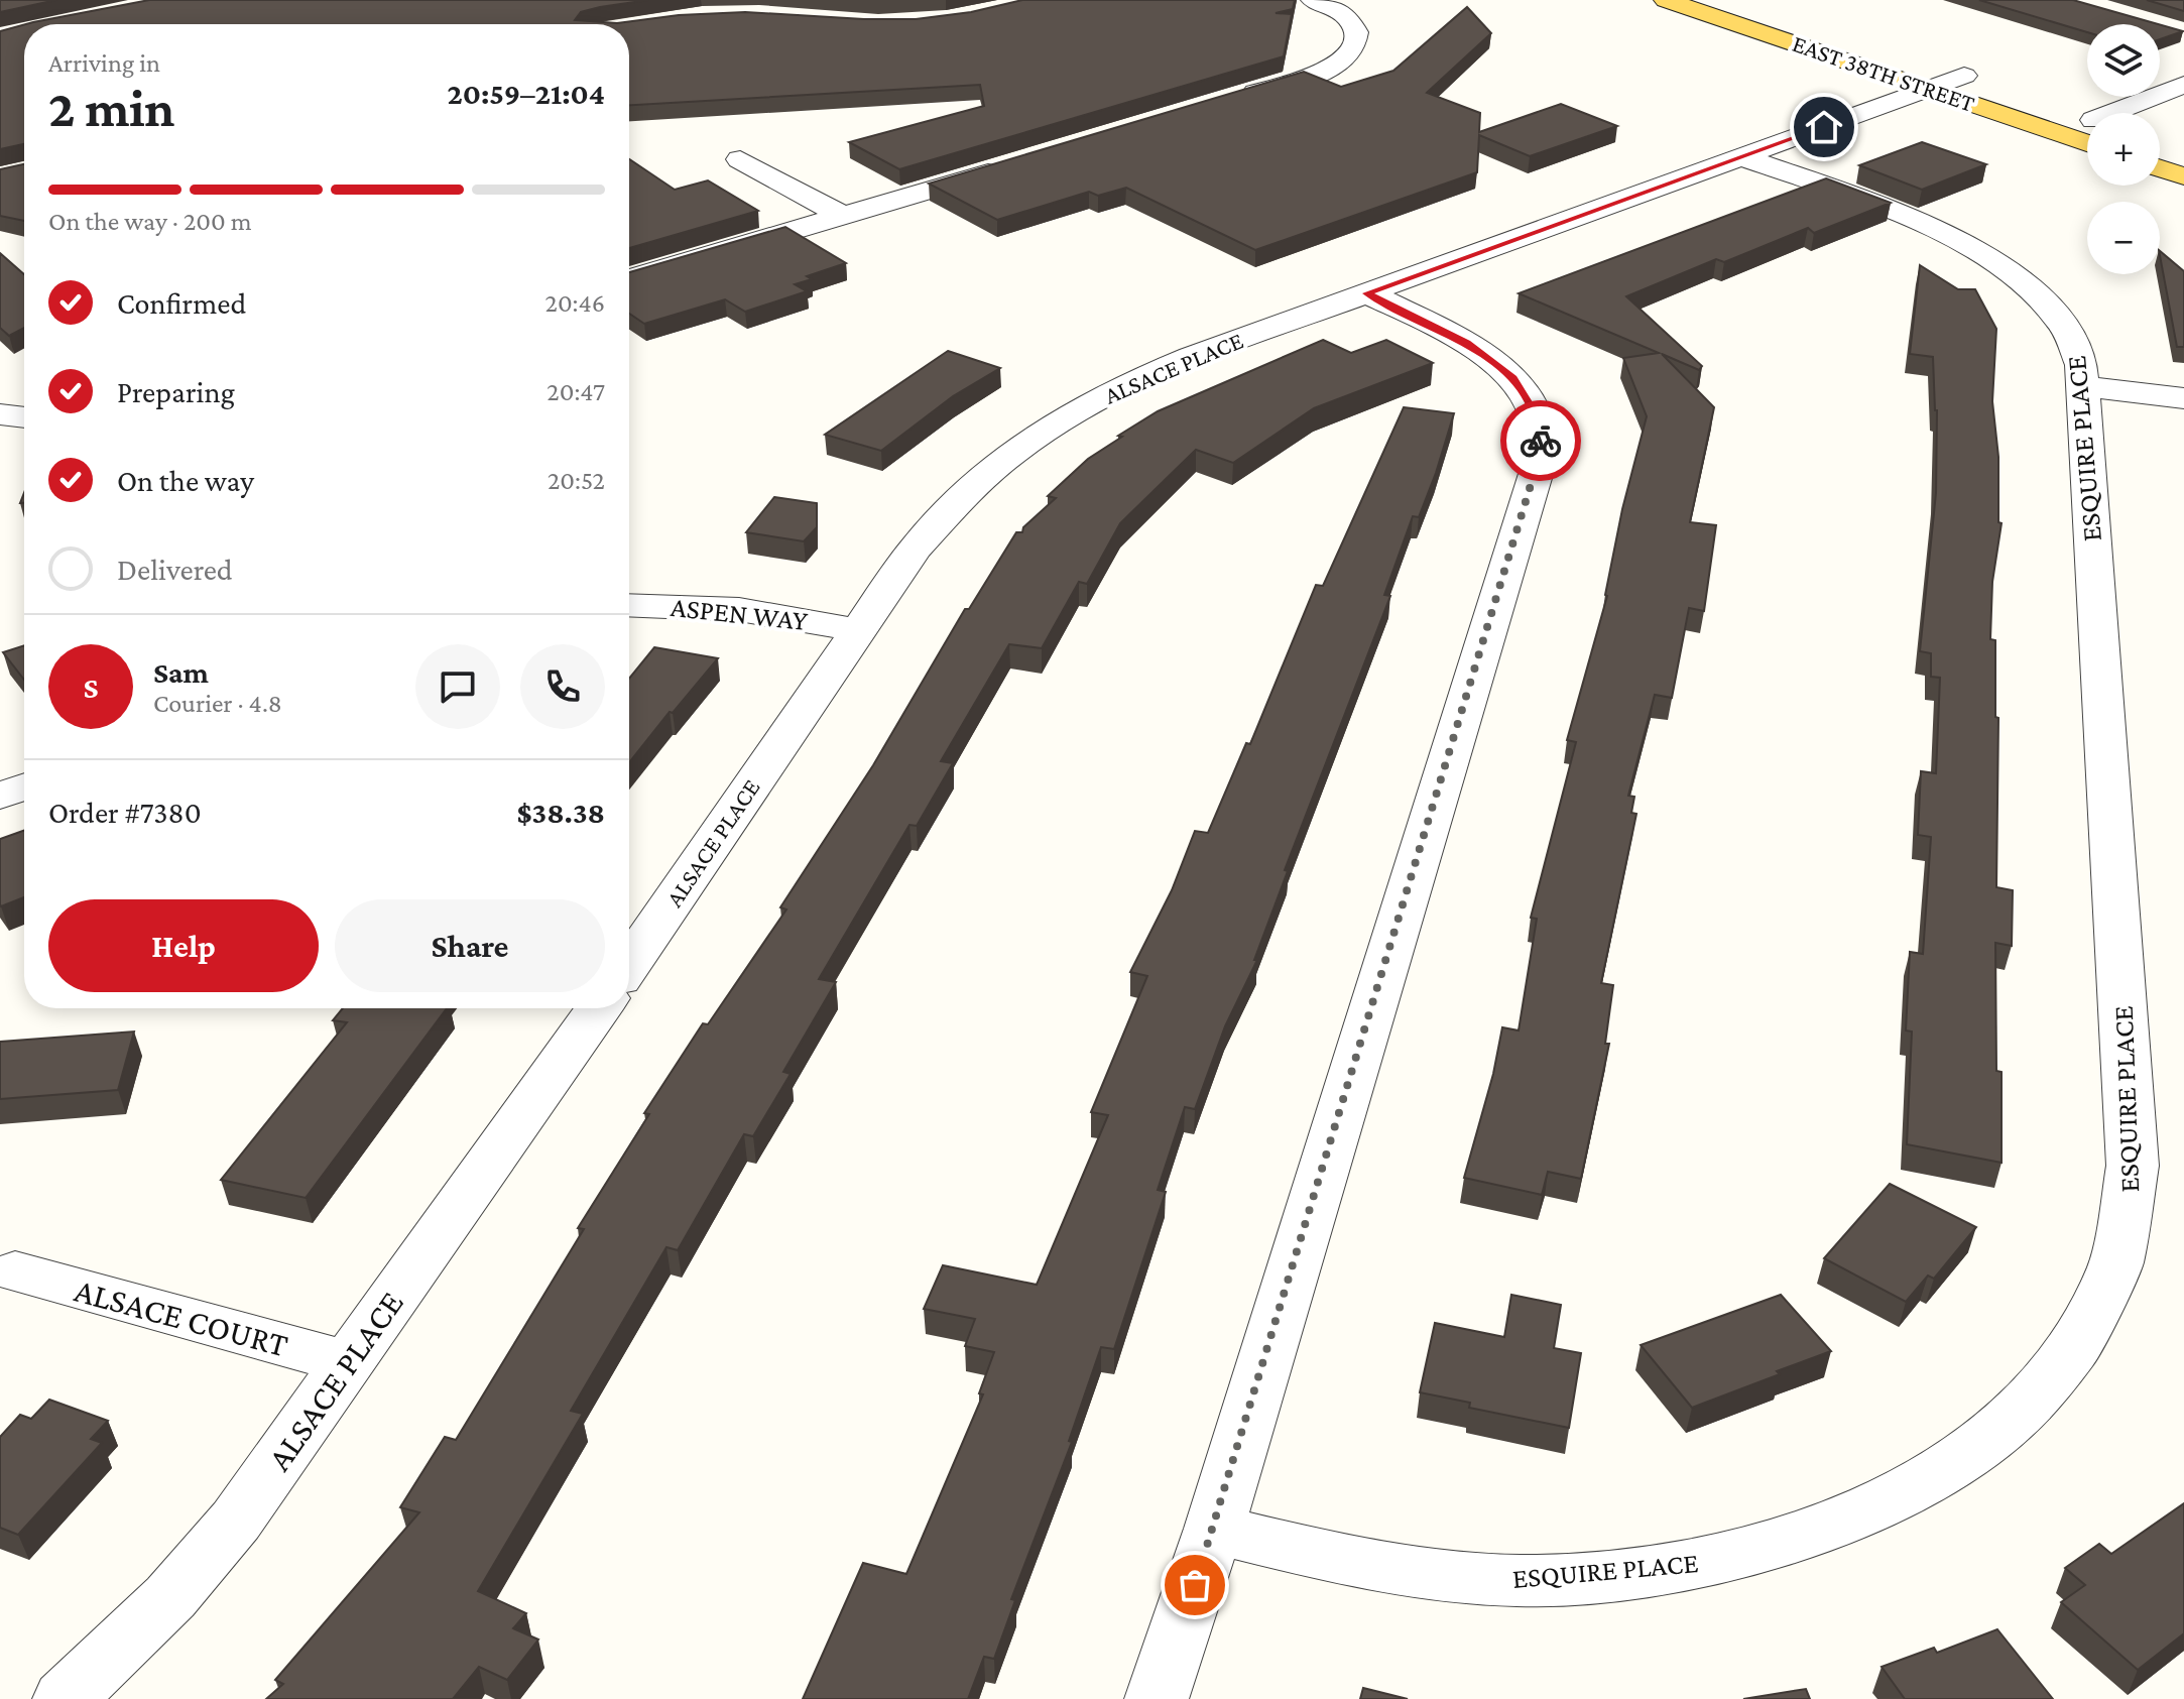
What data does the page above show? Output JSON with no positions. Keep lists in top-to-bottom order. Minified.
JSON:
{"streets":{"main road":["EAST 38TH STREET"],"street":["ALSACE PLACE","ESQUIRE PLACE","ASPEN WAY","ALSACE COURT"]},"crossings":[["EAST 38TH STREET","ALSACE PLACE"],["ALSACE PLACE","ESQUIRE PLACE"],["ALSACE PLACE","ASPEN WAY"],["ALSACE PLACE","ALSACE COURT"]],"page":{"map_buttons":["+","−"],"heading":["2 min","Arriving in","20:59–21:04"],"panel":["Sam","Courier · 4.8","Order #7380","$38.38"],"bar":"On the way · 200 m","list":[["Confirmed","20:46"],["Preparing","20:47"],["On the way","20:52"],"Delivered"],"round":"S","buttons":["Help","Share"]}}
